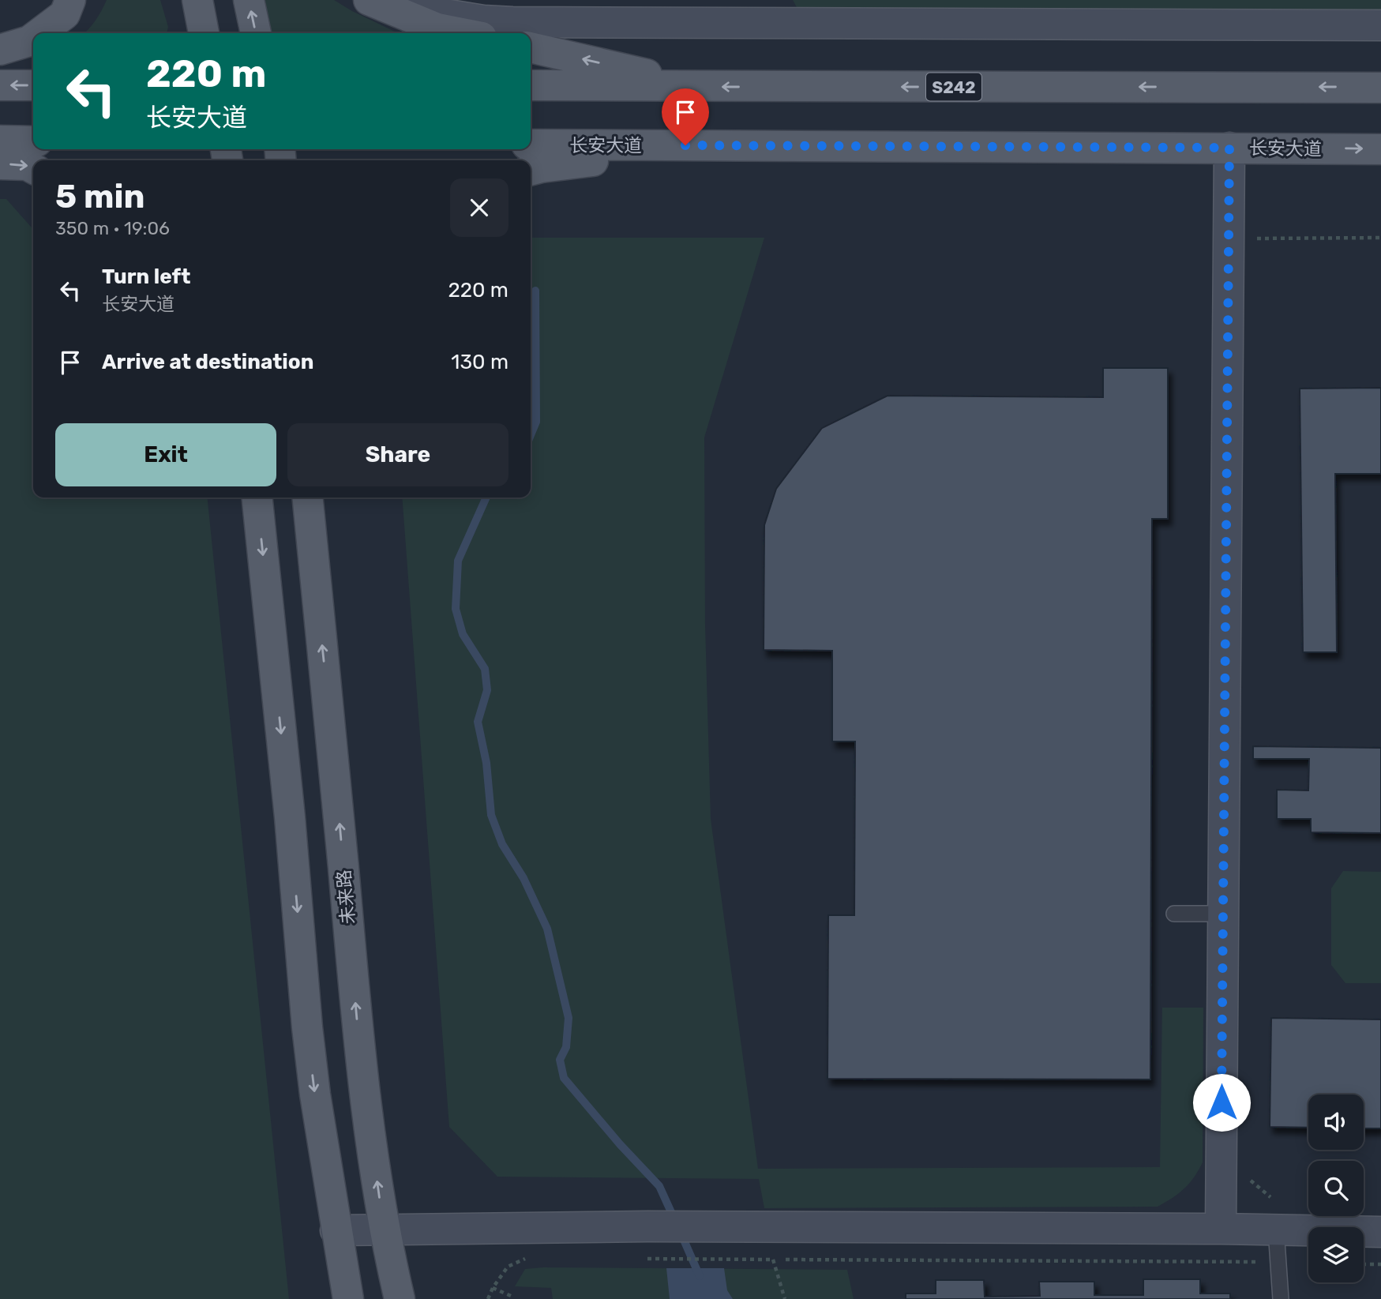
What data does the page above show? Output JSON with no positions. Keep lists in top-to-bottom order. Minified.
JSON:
{"streets":{"main road":["S242","长安大道","未来路"]},"page":{"turn":["220 m","长安大道"],"heading":["5 min","350 m · 19:06"],"list":[{"name":"Turn left","note":"长安大道","value":"220 m"},{"name":"Arrive at destination","value":"130 m"}],"buttons":["Exit","Share"]}}
